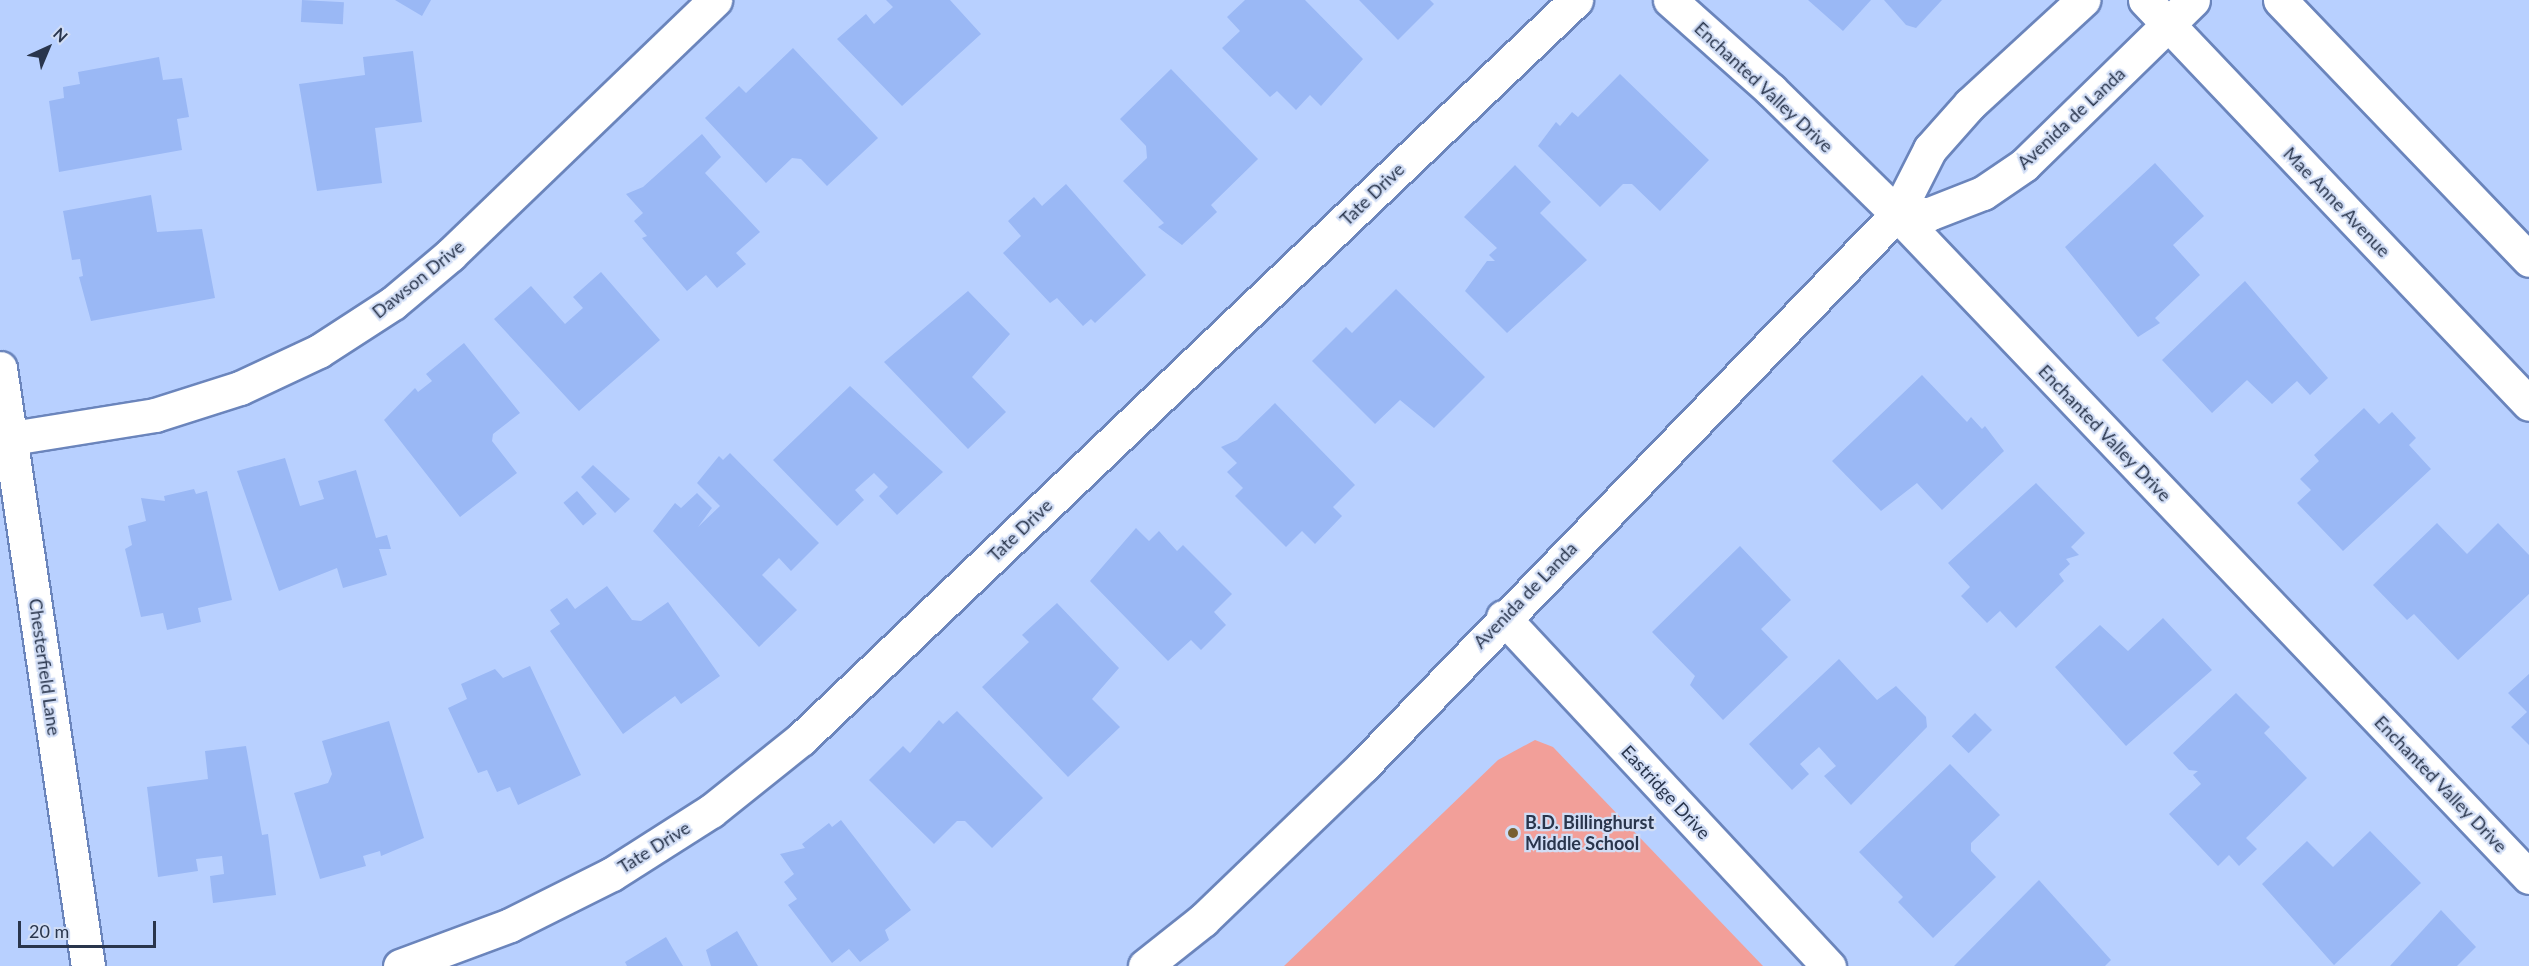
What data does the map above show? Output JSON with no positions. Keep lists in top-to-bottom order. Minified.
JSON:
{"streets":{"street":["Enchanted Valley Drive","Avenida de Landa","Tate Drive","Mae Anne Avenue","Dawson Drive","Chesterfield Lane","Eastridge Drive"]},"crossings":[["Enchanted Valley Drive","Avenida de Landa"],["Avenida de Landa","Mae Anne Avenue"],["Avenida de Landa","Eastridge Drive"],["Dawson Drive","Chesterfield Lane"]],"places":["B.D. Billinghurst Middle School"],"scale_bar":"20 m","north":"top right"}
